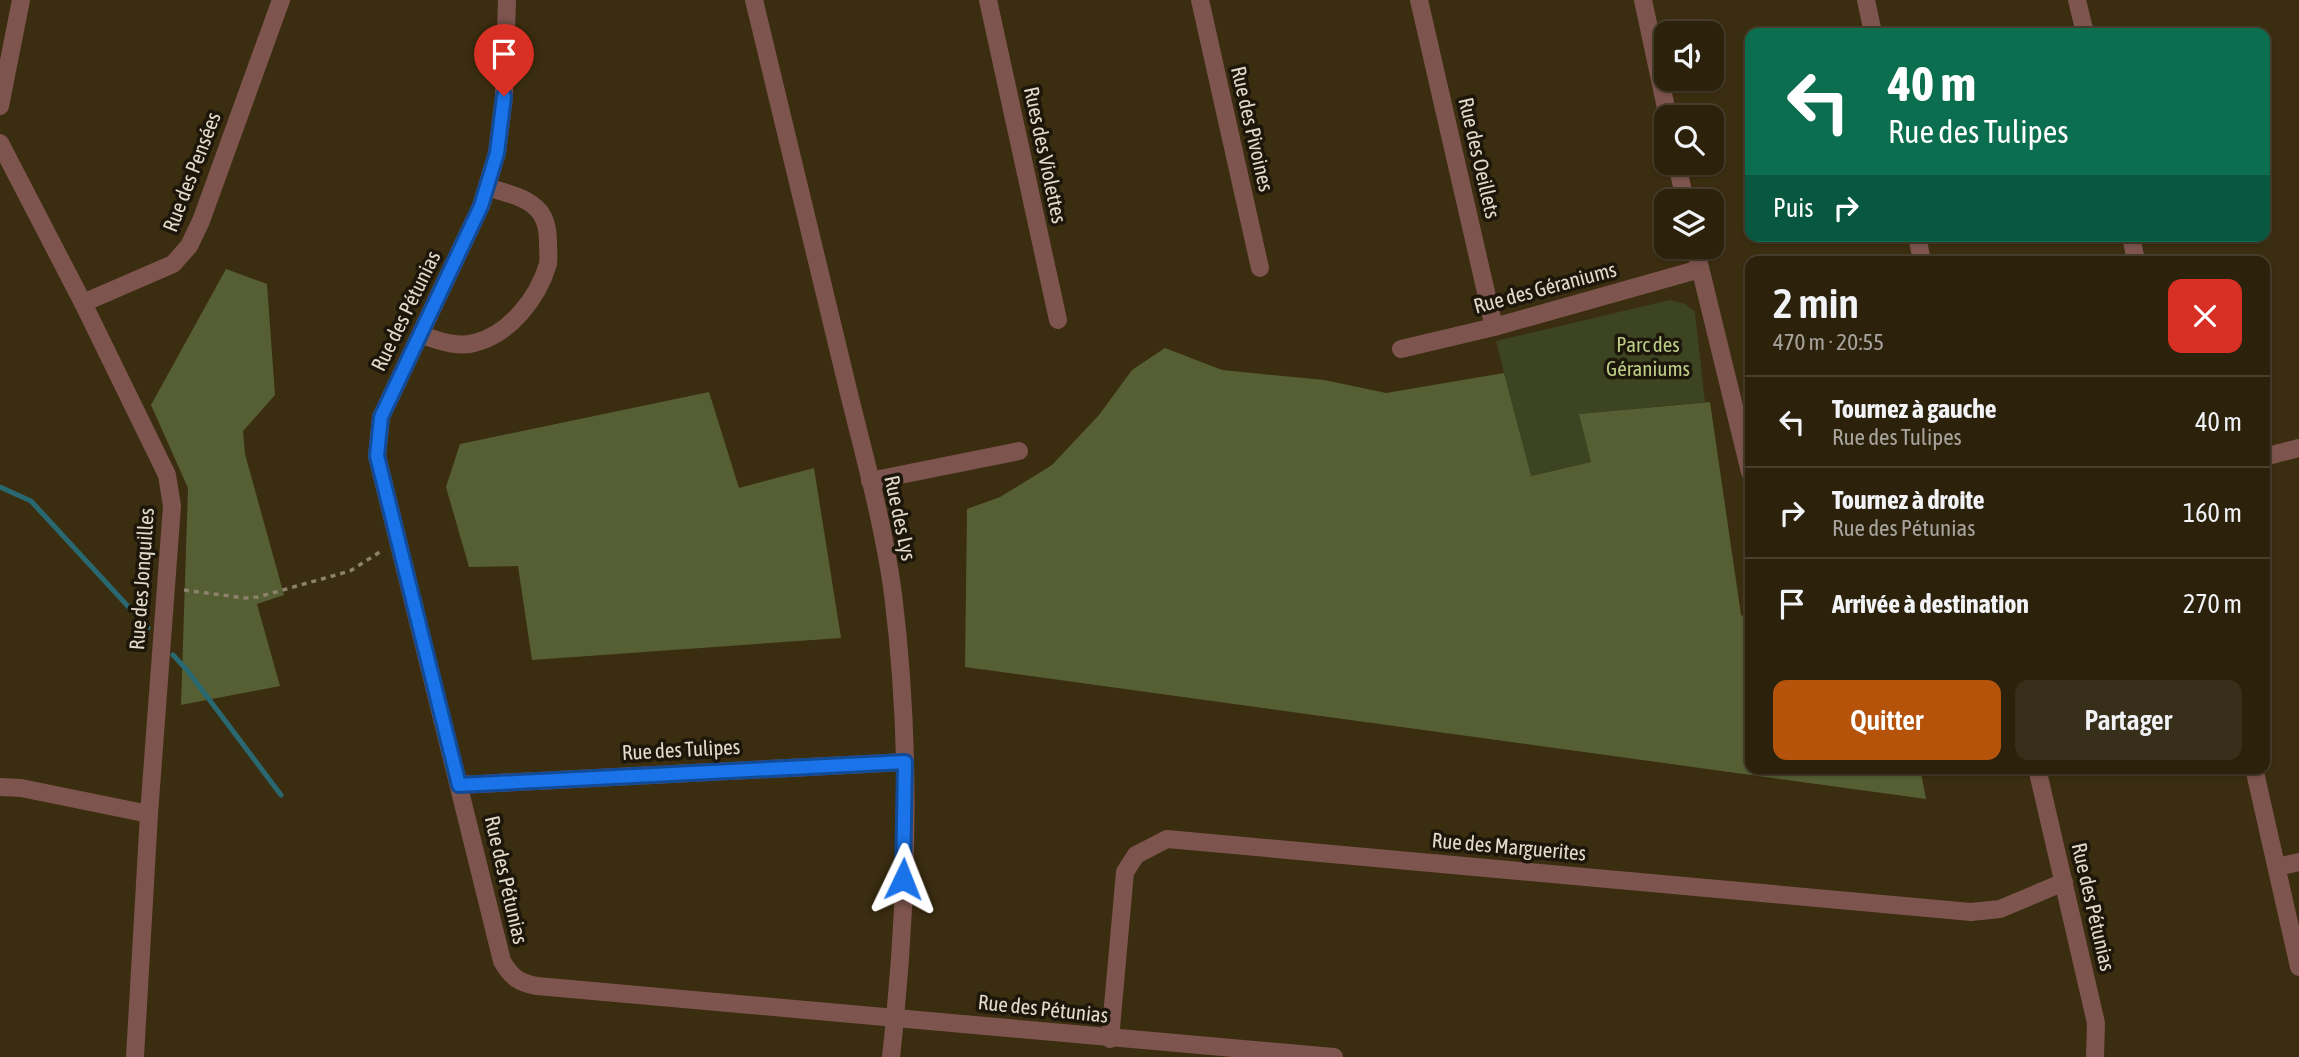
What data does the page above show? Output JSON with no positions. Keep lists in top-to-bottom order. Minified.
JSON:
{"streets":{"street":["Rue des Pivoines","Rues des Violettes","Rue des Oeillets","Rue des Pensées","Rue des Géraniums","Rue des Pétunias","Rue des Lys","Rue des Jonquilles","Rue des Tulipes","Rue des Marguerites"]},"crossings":[["Rue des Oeillets","Rue des Géraniums"],["Rue des Pensées","Rue des Jonquilles"],["Rue des Pétunias","Rue des Lys"],["Rue des Pétunias","Rue des Tulipes"],["Rue des Pétunias","Rue des Marguerites"],["Rue des Lys","Rue des Tulipes"]],"parks":["Parc des Géraniums"],"page":{"turn":["40 m","Rue des Tulipes"],"then":"Puis","heading":["2 min","470 m · 20:55"],"list":[{"name":"Tournez à gauche","note":"Rue des Tulipes","value":"40 m"},{"name":"Tournez à droite","note":"Rue des Pétunias","value":"160 m"},{"name":"Arrivée à destination","value":"270 m"}],"buttons":["Quitter","Partager"]}}
